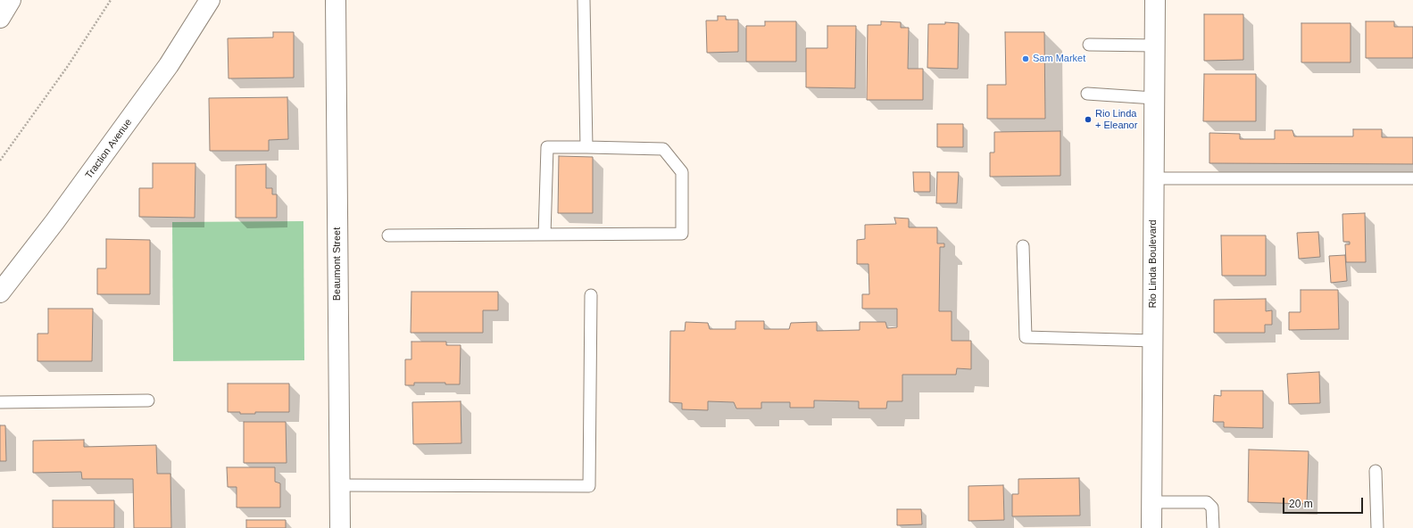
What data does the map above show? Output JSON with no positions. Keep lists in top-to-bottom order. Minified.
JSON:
{"streets":{"street":["Traction Avenue","Beaumont Street","Rio Linda Boulevard"]},"places":["Sam Market","Rio Linda + Eleanor"],"scale_bar":"20 m"}
